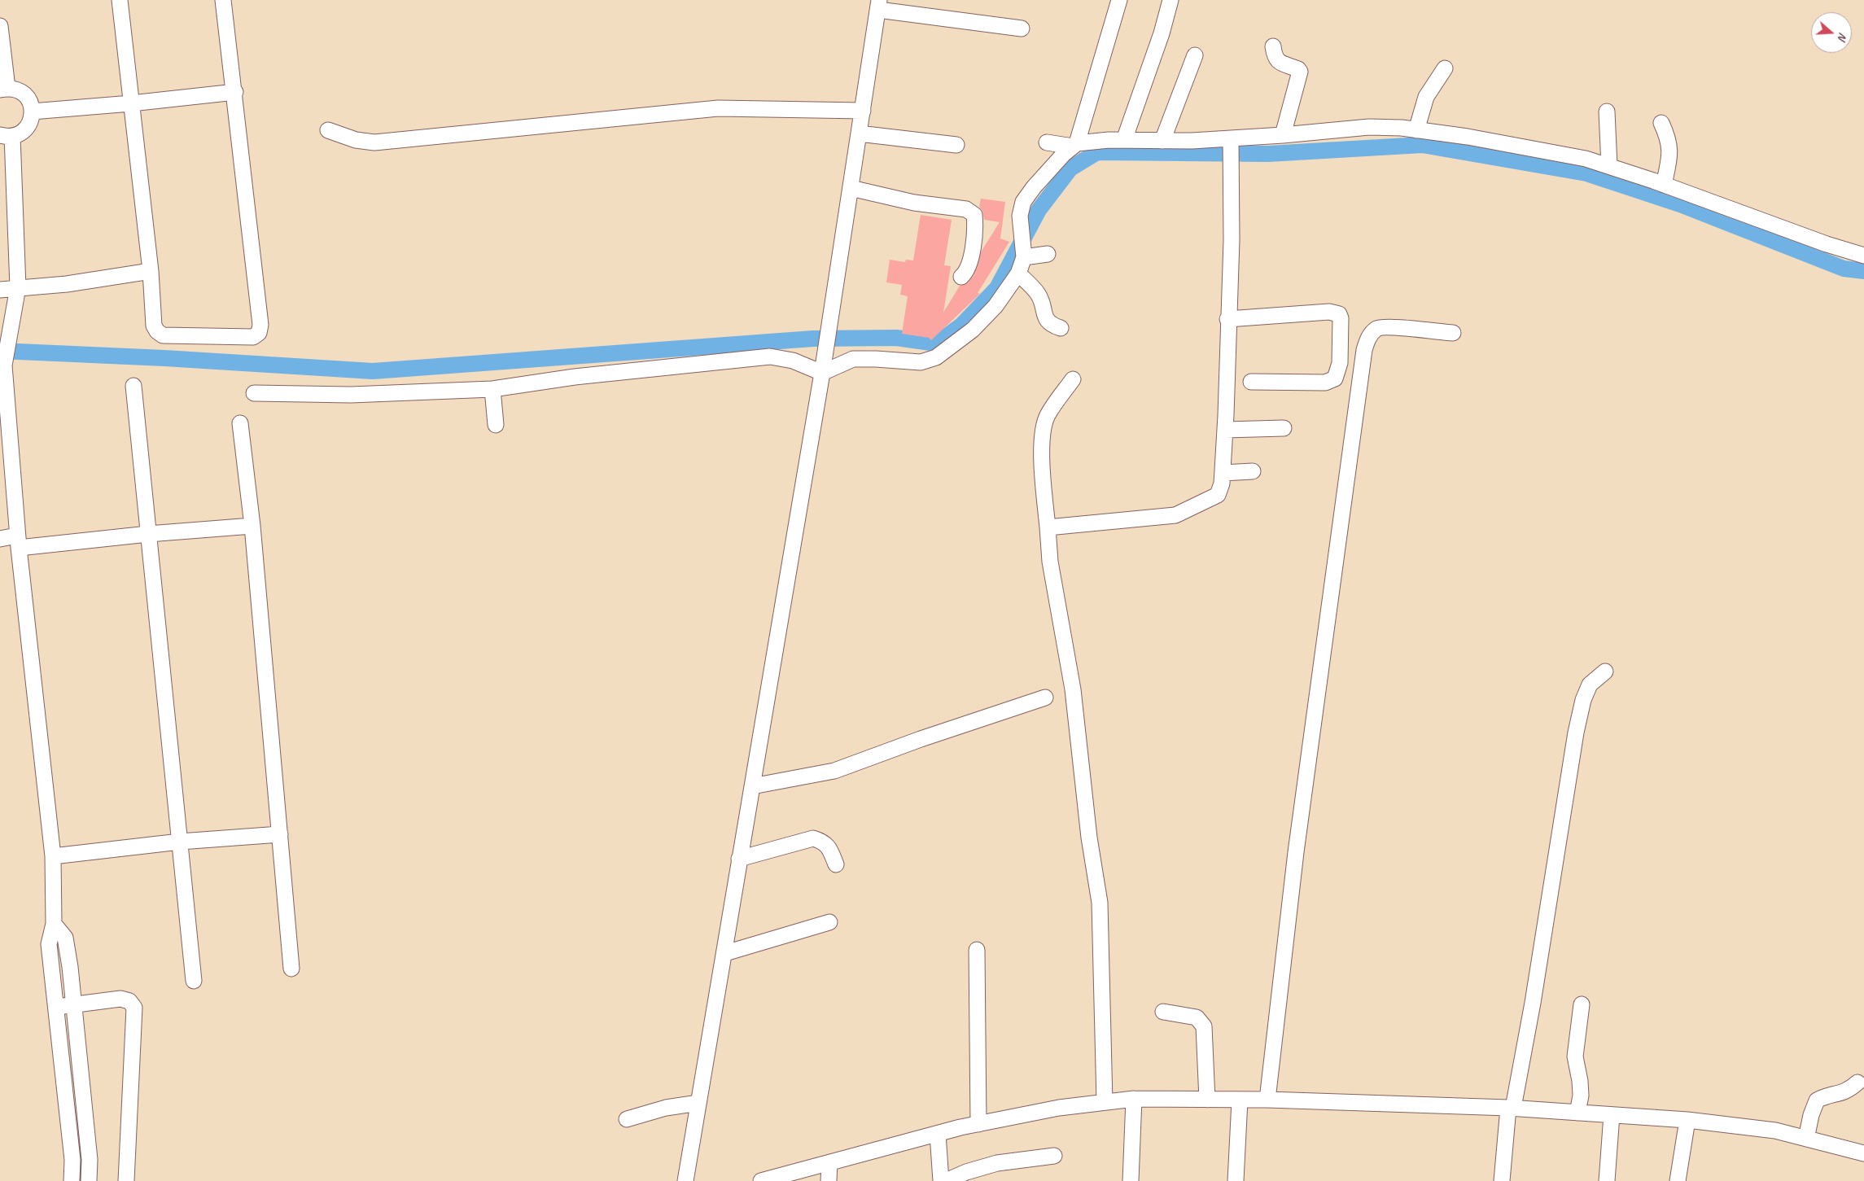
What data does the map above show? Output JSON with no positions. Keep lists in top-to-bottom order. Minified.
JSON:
{"north":"right"}
